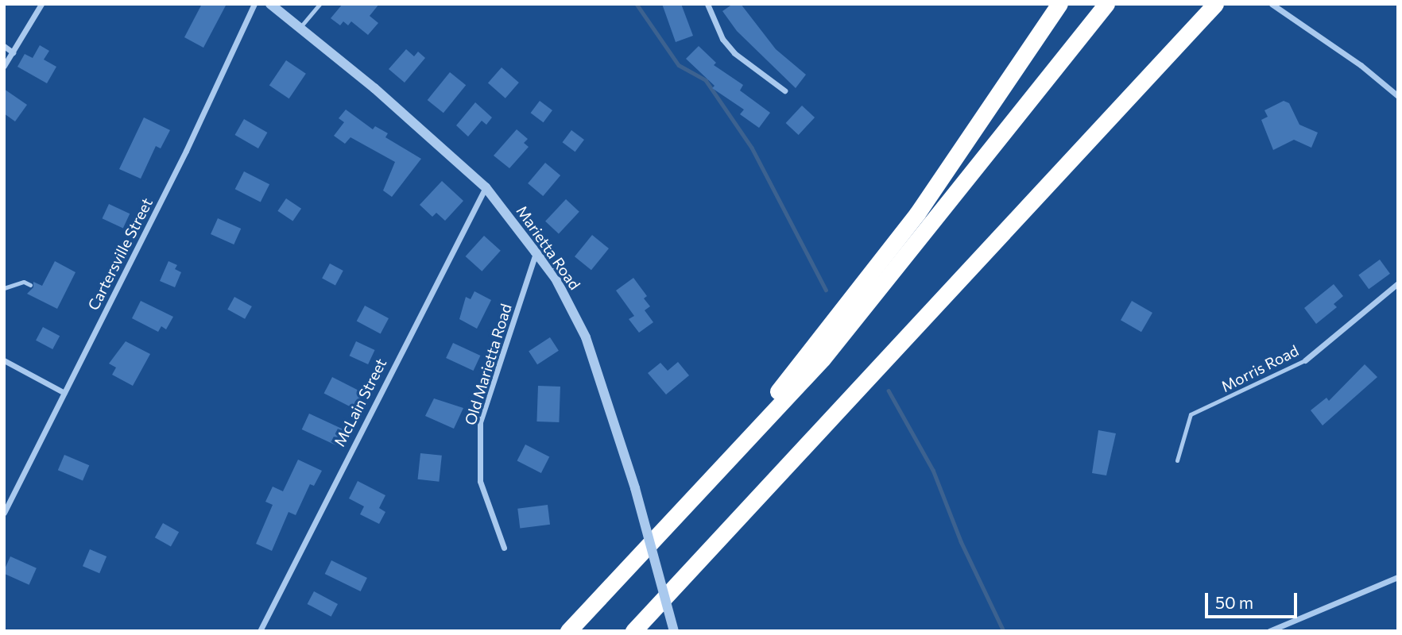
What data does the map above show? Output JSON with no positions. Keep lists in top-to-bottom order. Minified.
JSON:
{"streets":{"street":["Marietta Road","Cartersville Street","Old Marietta Road","Morris Road","McLain Street"]},"crossings":[["Marietta Road","Old Marietta Road"],["Marietta Road","McLain Street"]],"scale_bar":"50 m"}
